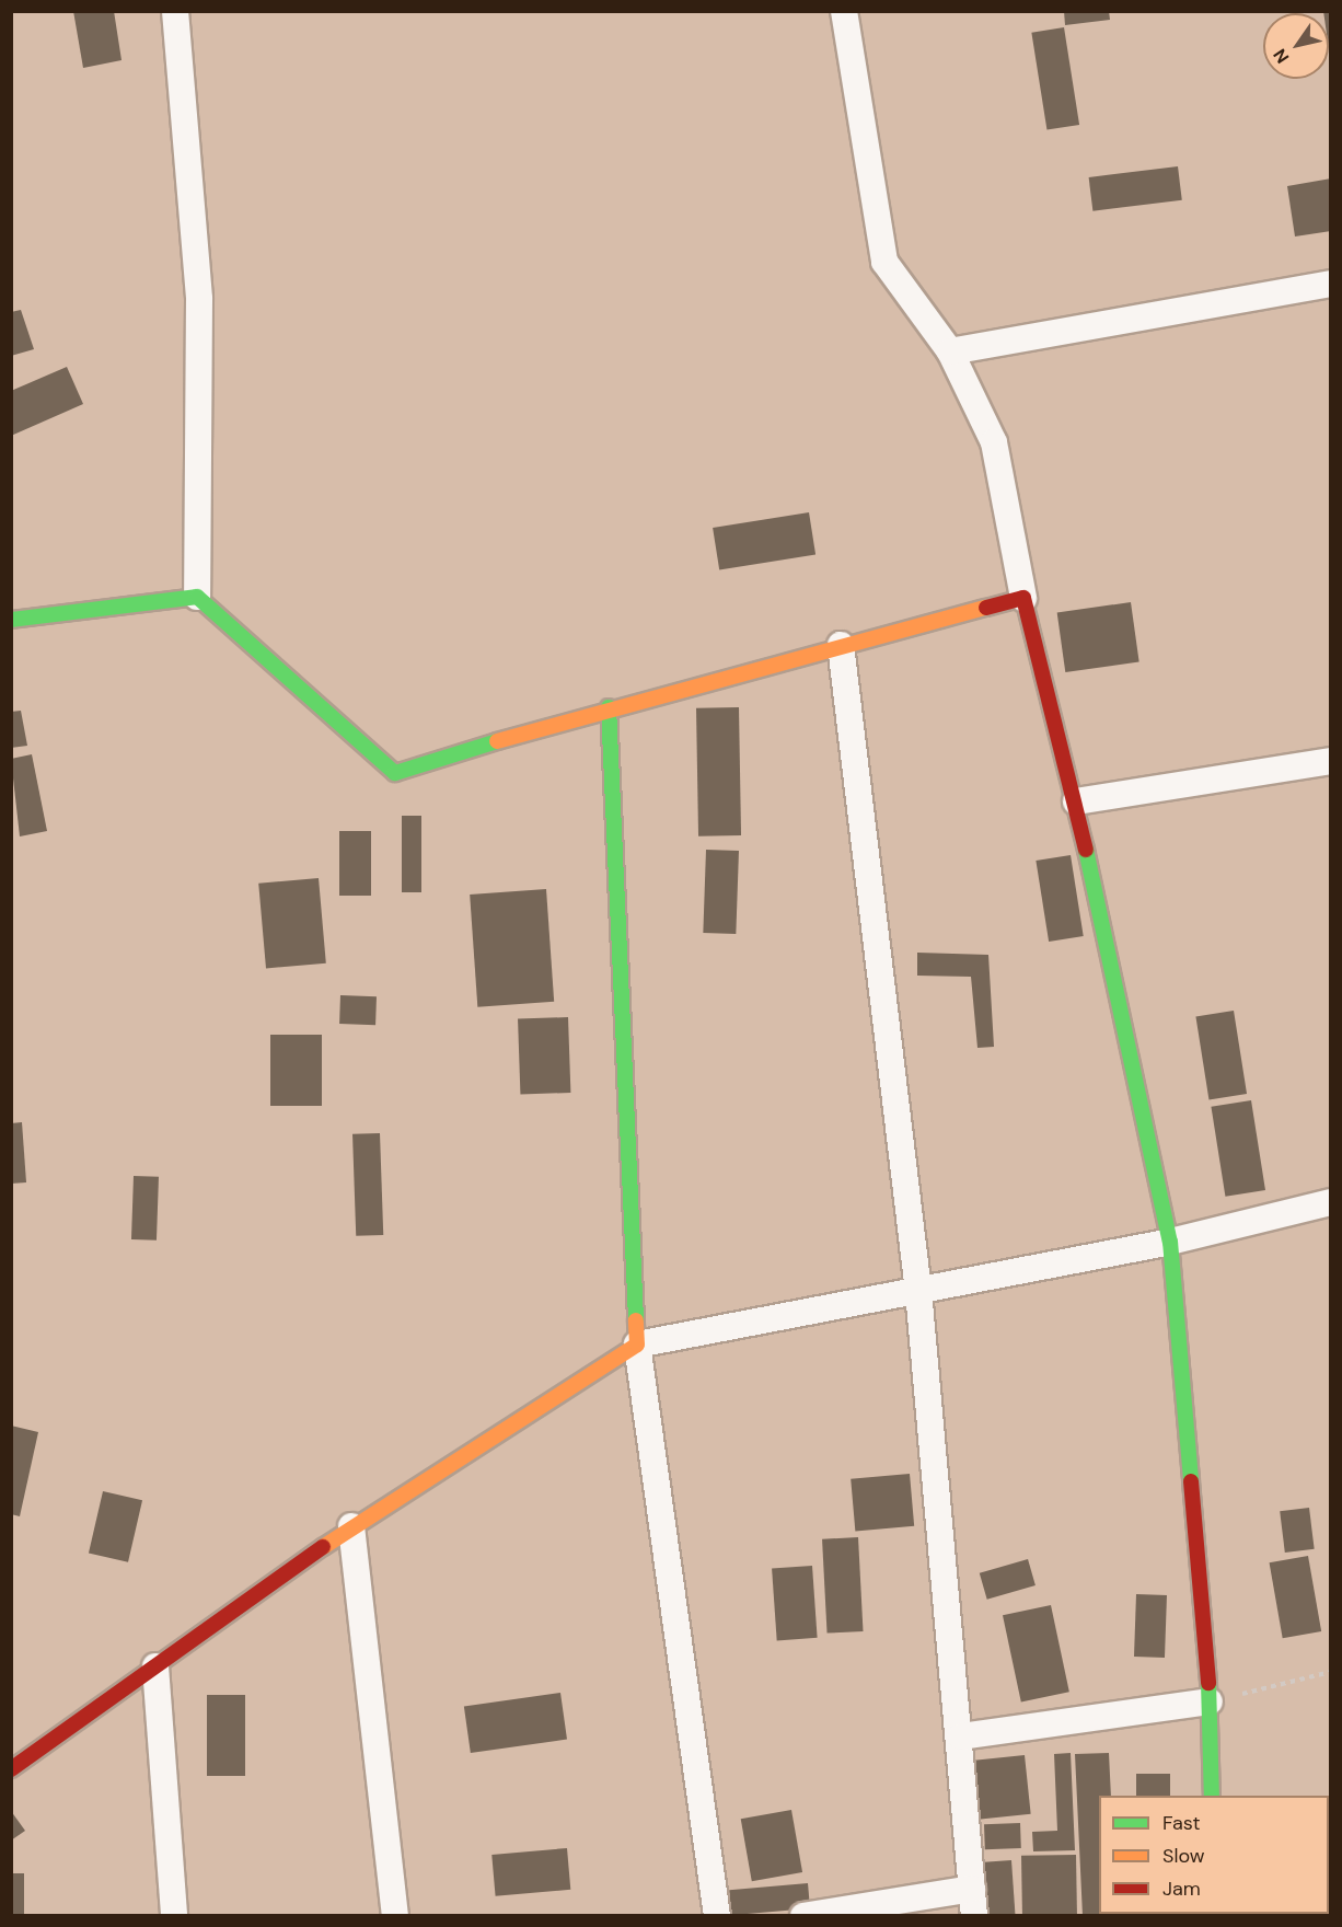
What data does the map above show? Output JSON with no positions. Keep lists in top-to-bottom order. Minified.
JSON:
{"legend":["Fast","Slow","Jam"],"north":"bottom left"}
